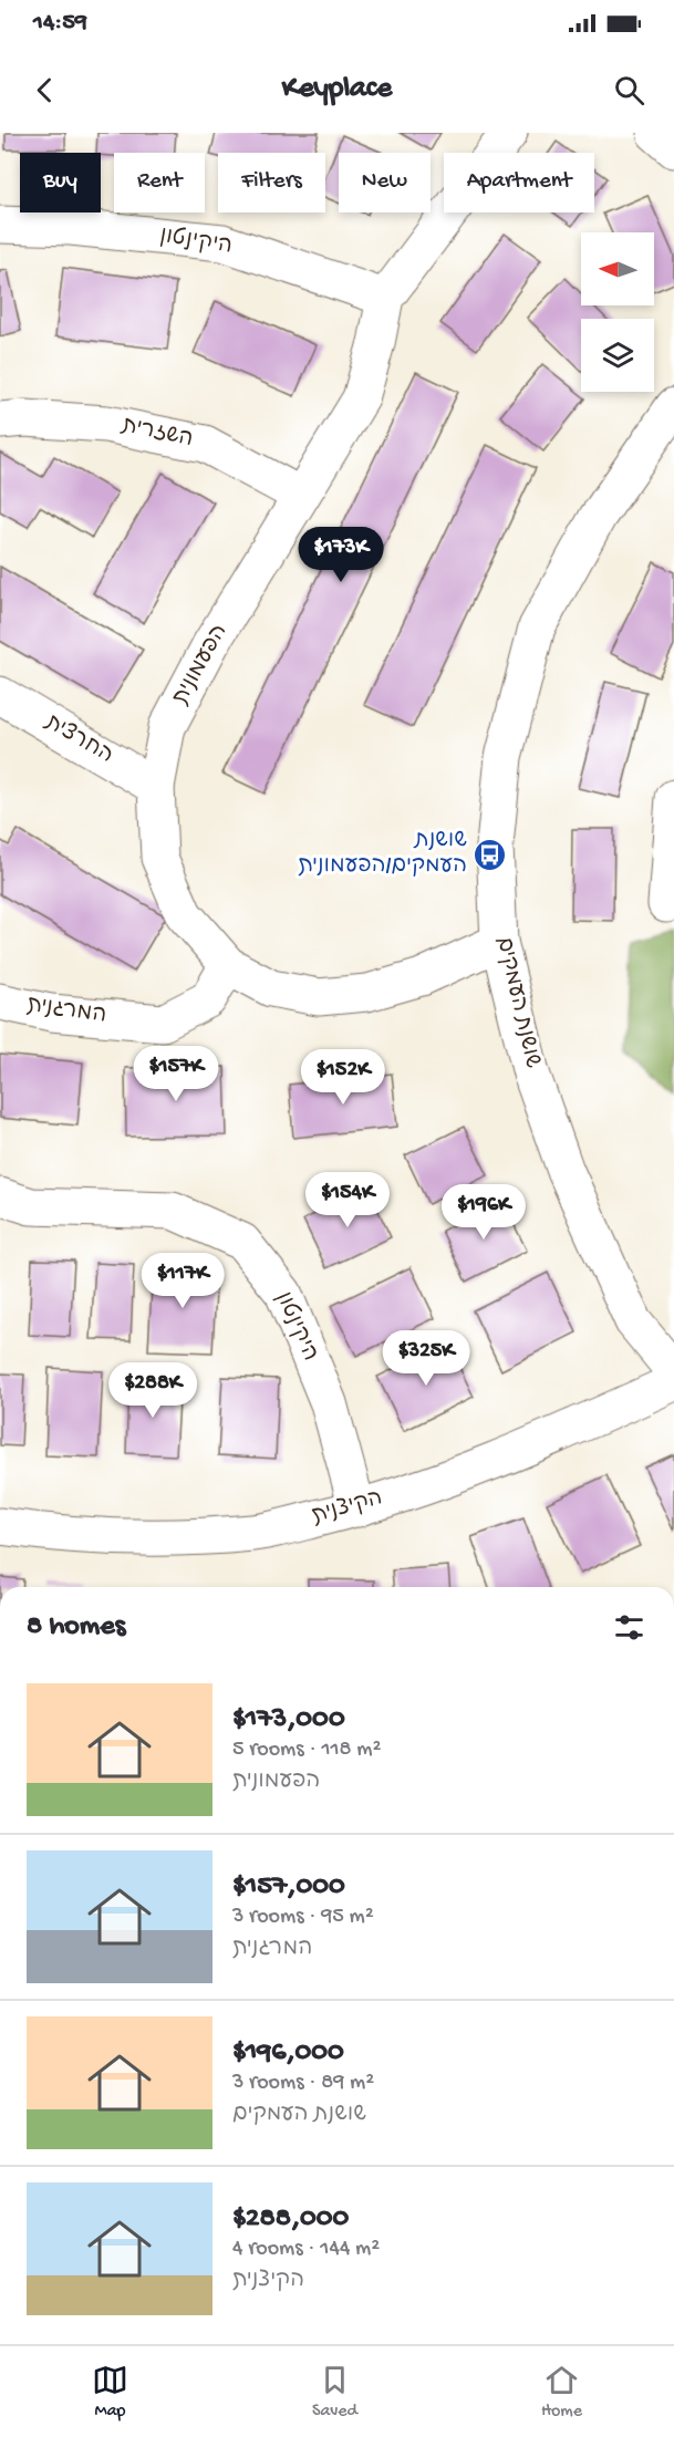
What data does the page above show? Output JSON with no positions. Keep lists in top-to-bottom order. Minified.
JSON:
{"streets":{"street":["היקינטון","השזרית","הפעמונית","החרצית","שושנת העמקים","המרגנית","הקיצנית"]},"crossings":[["היקינטון","הפעמונית"],["היקינטון","הקיצנית"],["השזרית","הפעמונית"],["הפעמונית","החרצית"],["הפעמונית","שושנת העמקים"],["הפעמונית","המרגנית"]],"places":{"bus stop":["שושנת העמקים/הפעמונית"]},"north":"left","page":{"status":"14:59","header":"Keyplace","chip":["Buy","Rent","Filters","New","Apartment"],"price":["$173K","$157K","$152K","$154K","$196K","$117K","$325K","$288K"],"heading":"8 homes","list":[{"name":"$173,000","note":"5 rooms · 118 m² · הפעמונית"},{"name":"$157,000","note":"3 rooms · 95 m² · המרגנית"},{"name":"$196,000","note":"3 rooms · 89 m² · שושנת העמקים"},{"name":"$288,000","note":"4 rooms · 144 m² · הקיצנית"}],"tabs":["Map","Saved","Home"]}}
